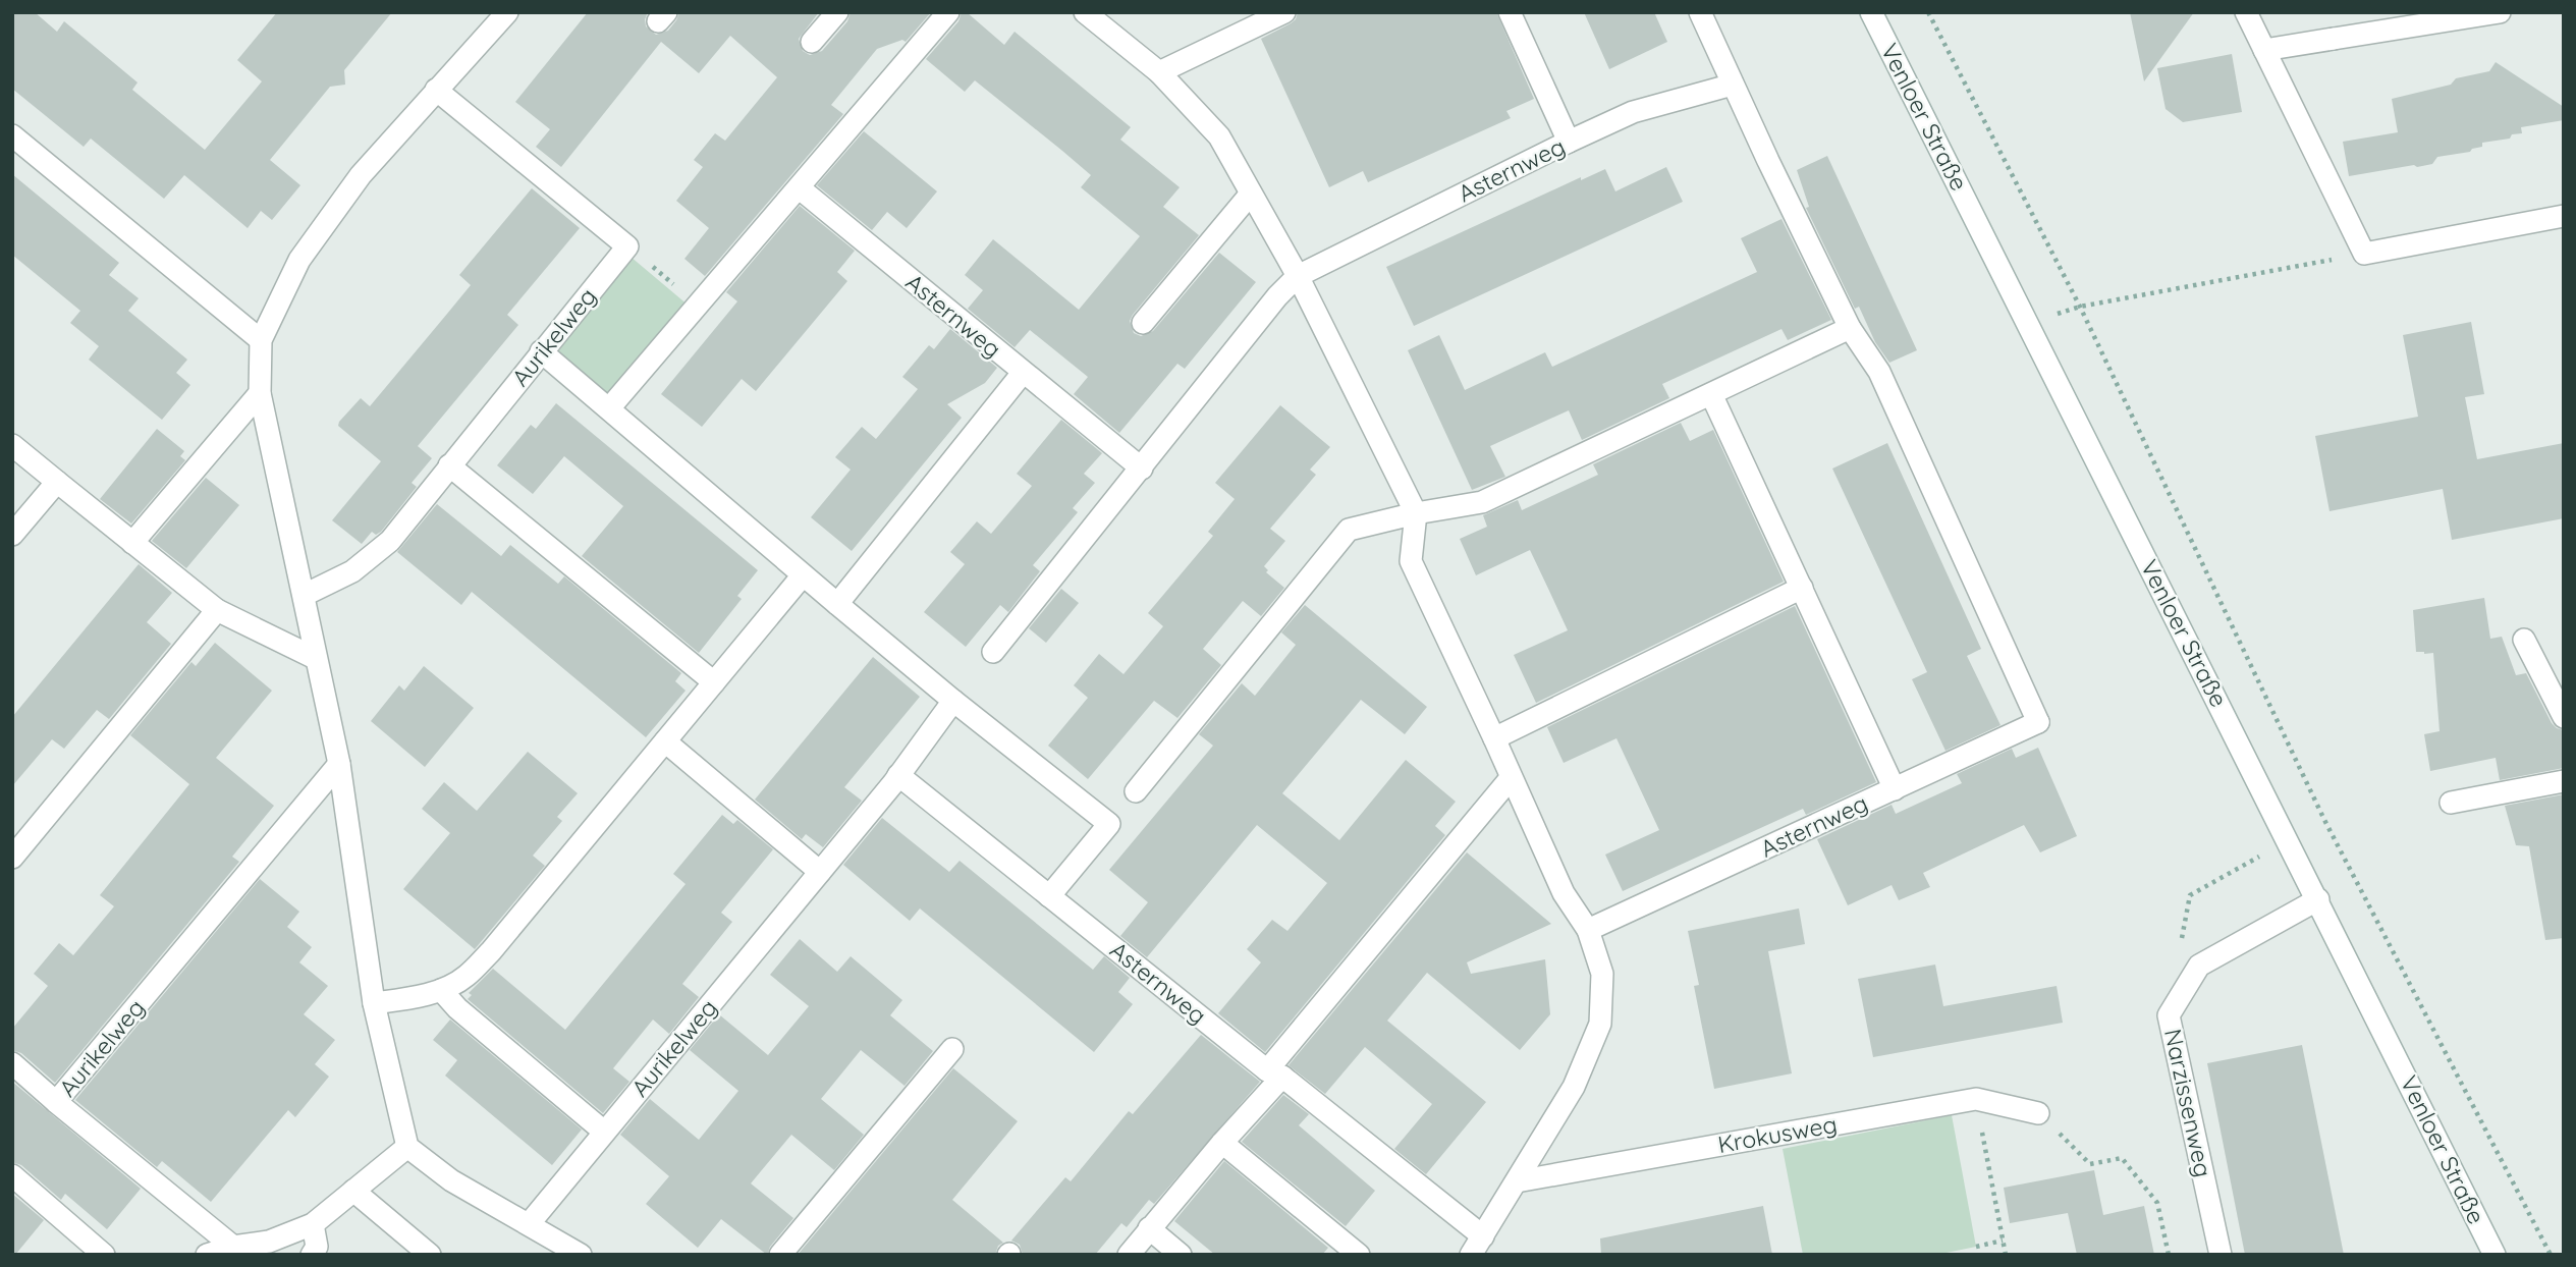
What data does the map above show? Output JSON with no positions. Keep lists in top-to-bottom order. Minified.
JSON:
{"streets":{"street":["Venloer Straße","Asternweg","Aurikelweg","Narzissenweg","Krokusweg"]},"crossings":[["Venloer Straße","Narzissenweg"],["Asternweg","Aurikelweg"]]}
